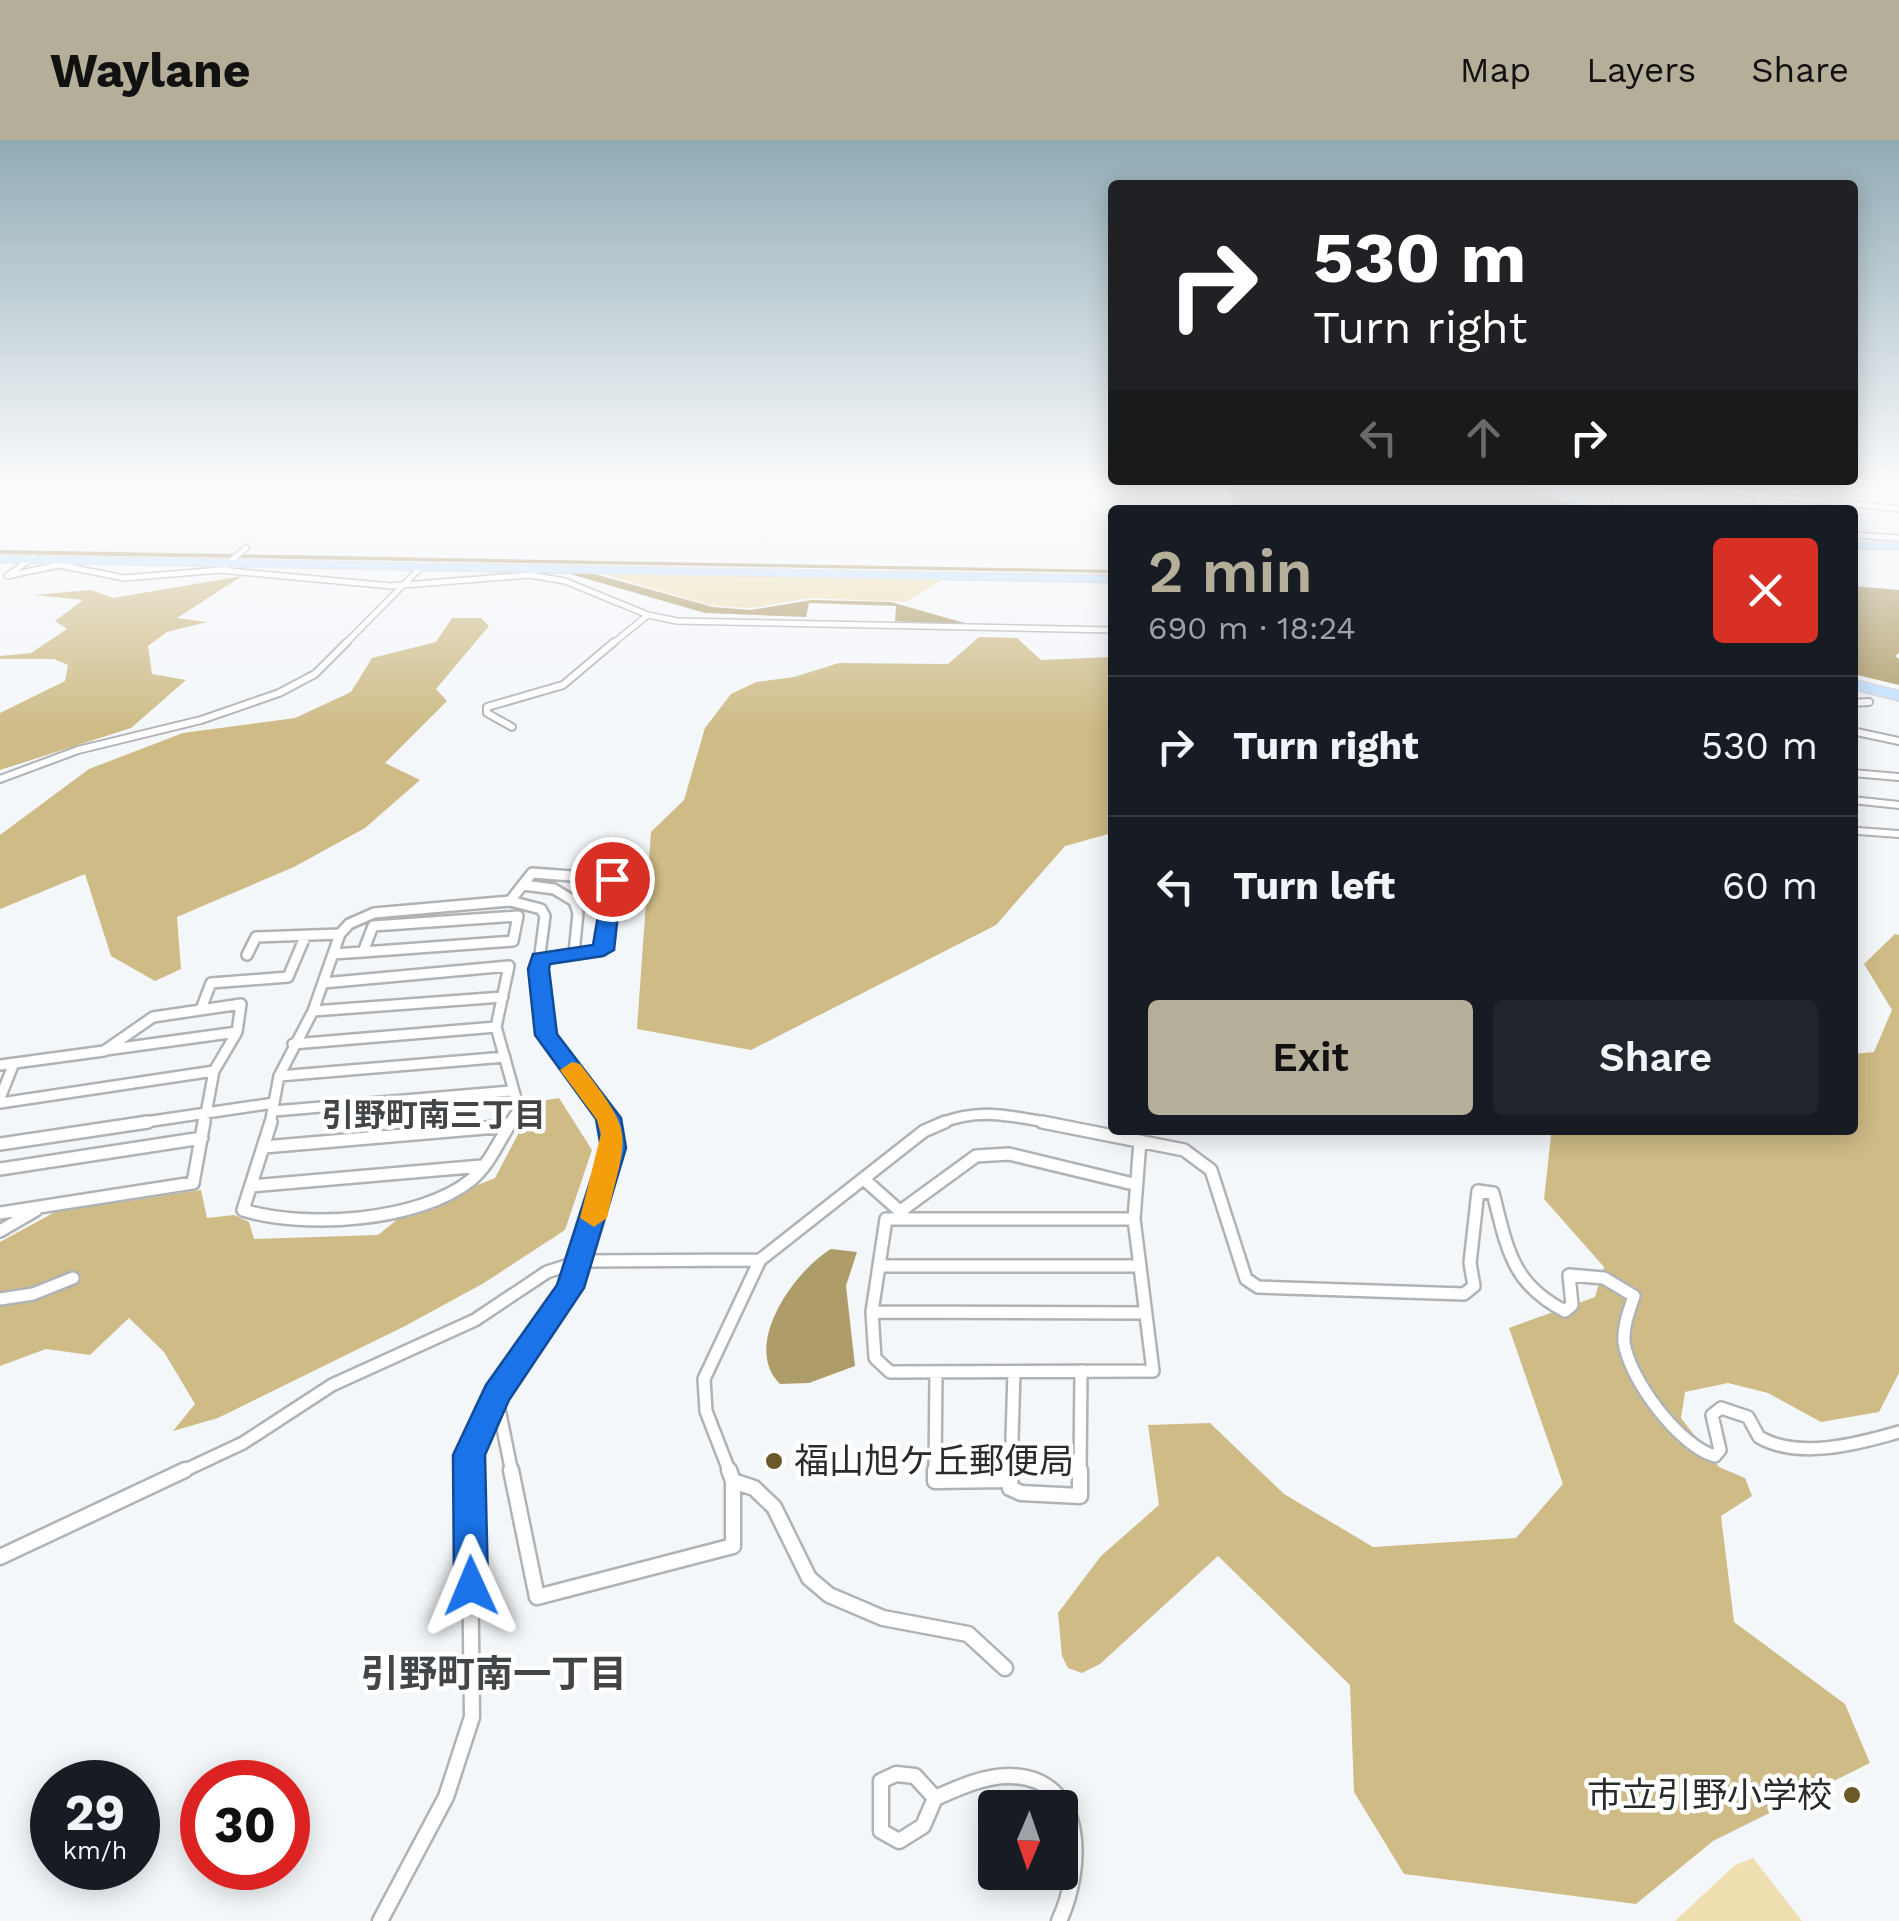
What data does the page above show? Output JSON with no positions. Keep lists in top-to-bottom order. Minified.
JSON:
{"districts":["引野町南三丁目","引野町南一丁目"],"places":["福山旭ケ丘郵便局","市立引野小学校"],"north":"bottom","page":{"header":"Waylane","nav":["Map","Layers","Share"],"turn":["530 m","Turn right"],"heading":["2 min","690 m · 18:24"],"list":[{"name":"Turn right","value":"530 m"},{"name":"Turn left","value":"60 m"}],"buttons":["Exit","Share"],"speed":"29 km/h","limit":"30"}}
